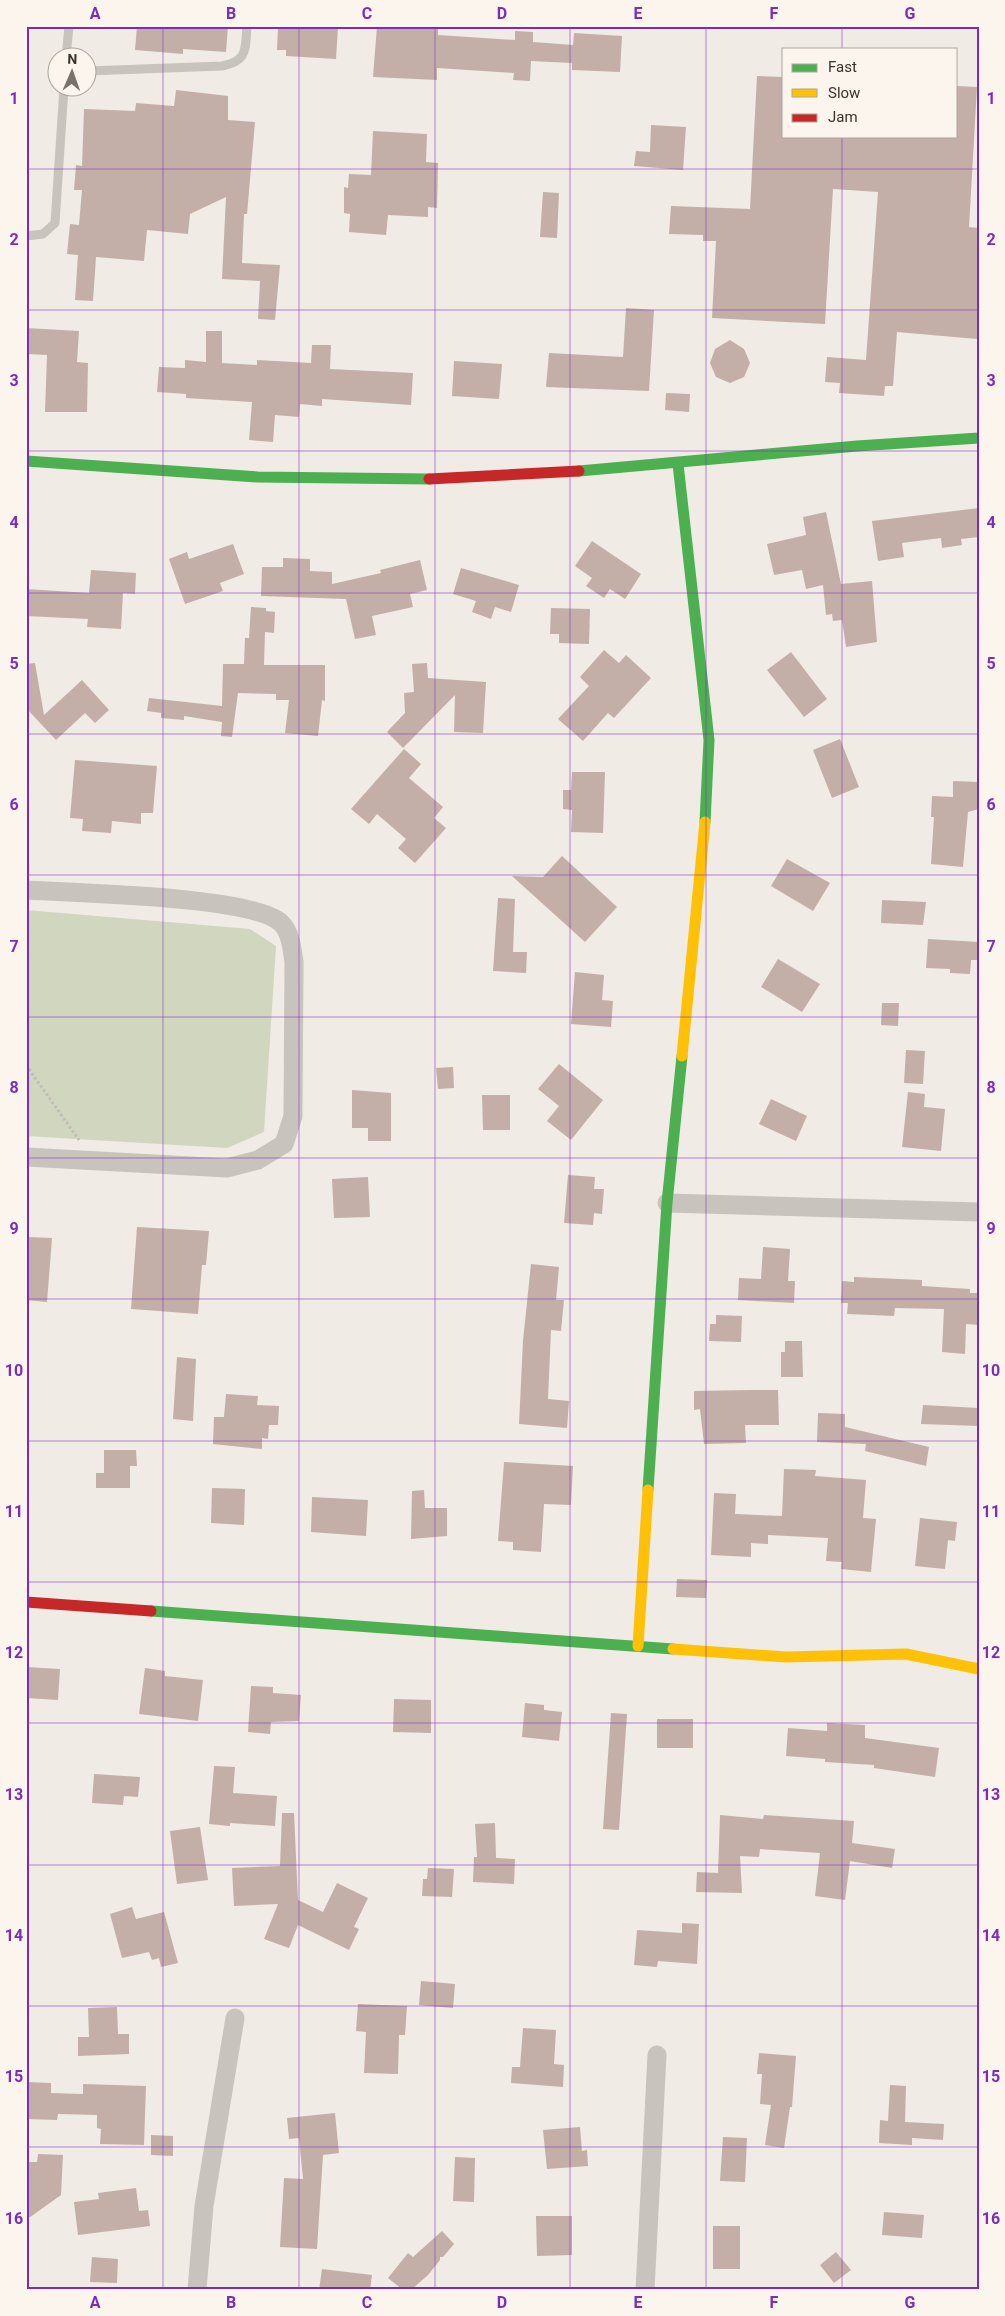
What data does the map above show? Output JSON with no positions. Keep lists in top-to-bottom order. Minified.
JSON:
{"legend":["Fast","Slow","Jam"],"north":"top","grid":{"columns":["A","B","C","D","E","F","G"],"rows":["1","2","3","4","5","6","7","8","9","10","11","12","13","14","15","16"]}}
